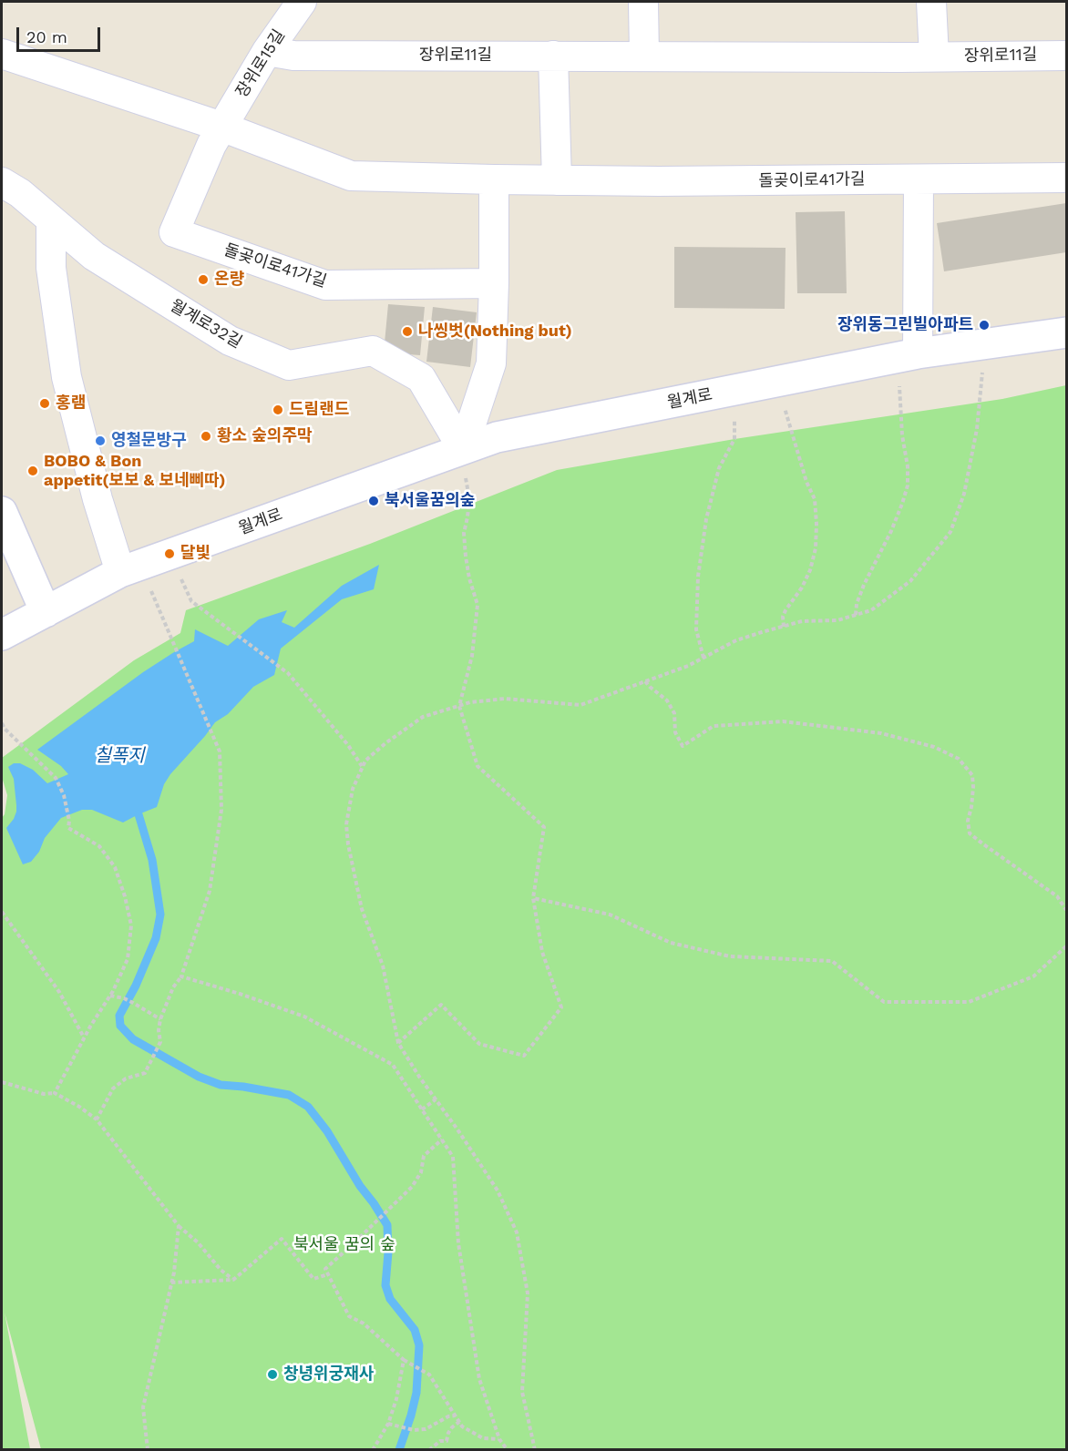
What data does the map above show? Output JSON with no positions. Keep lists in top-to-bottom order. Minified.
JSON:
{"streets":{"main road":["월계로"],"street":["장위로11길","장위로15길","돌곶이로41가길","월계로32길"]},"crossings":[["장위로11길","장위로15길"],["장위로15길","돌곶이로41가길"],["월계로32길","월계로"]],"water":["칠폭지"],"parks":["북서울 꿈의 숲"],"places":["온량","장위동그린빌아파트","나씽벗(Nothing but)","홍램","드림랜드","황소 숲의주막","영철문방구","BOBO & Bon appetit(보보 & 보네삐따)","북서울꿈의숲","달빛","창녕위궁재사"],"scale_bar":"20 m"}
